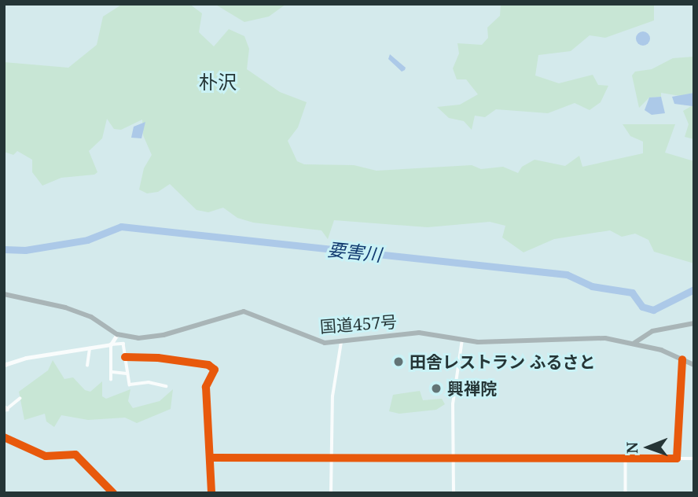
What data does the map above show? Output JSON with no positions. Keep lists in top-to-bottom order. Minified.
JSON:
{"streets":{"highway":["国道457号"]},"districts":["朴沢"],"water":["要害川"],"places":["田舎レストラン ふるさと","興禅院"],"north":"left"}
